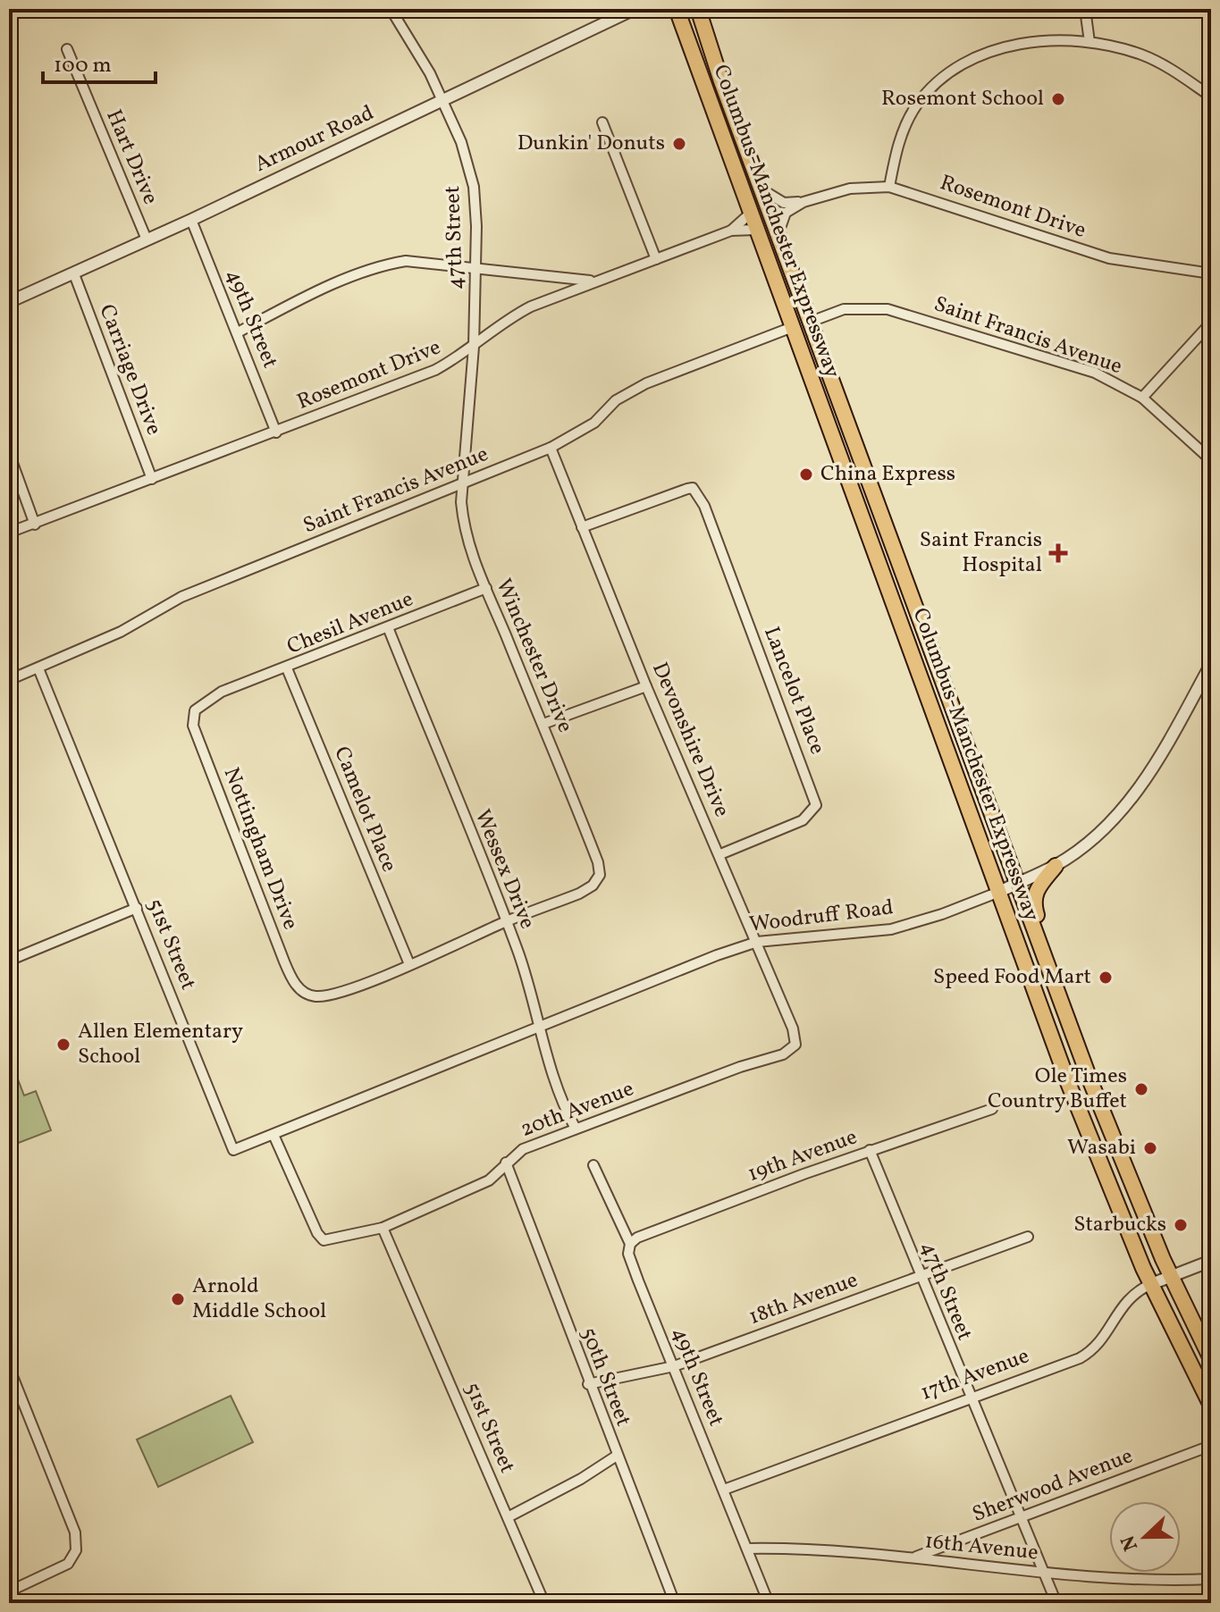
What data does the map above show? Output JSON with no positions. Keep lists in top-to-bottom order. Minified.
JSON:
{"streets":{"main road":["Columbus-Manchester Expressway"],"street":["Armour Road","Hart Drive","Rosemont Drive","47th Street","49th Street","Saint Francis Avenue","Carriage Drive","Chesil Avenue","Winchester Drive","Lancelot Place","Devonshire Drive","Camelot Place","Nottingham Drive","Wessex Drive","Woodruff Road","51st Street","20th Avenue","19th Avenue","18th Avenue","17th Avenue","50th Street","Sherwood Avenue","16th Avenue"]},"crossings":[["Armour Road","Hart Drive"],["Armour Road","47th Street"],["Armour Road","49th Street"],["Armour Road","Carriage Drive"],["Rosemont Drive","Columbus-Manchester Expressway"],["Rosemont Drive","47th Street"],["Rosemont Drive","49th Street"],["Rosemont Drive","Carriage Drive"],["Columbus-Manchester Expressway","Saint Francis Avenue"],["Columbus-Manchester Expressway","Woodruff Road"],["Columbus-Manchester Expressway","17th Avenue"],["47th Street","Saint Francis Avenue"],["47th Street","Winchester Drive"],["47th Street","19th Avenue"],["47th Street","18th Avenue"],["47th Street","17th Avenue"],["47th Street","Sherwood Avenue"],["47th Street","16th Avenue"],["49th Street","19th Avenue"],["49th Street","18th Avenue"],["49th Street","17th Avenue"],["49th Street","16th Avenue"],["Saint Francis Avenue","Winchester Drive"],["Saint Francis Avenue","Devonshire Drive"],["Saint Francis Avenue","51st Street"],["Chesil Avenue","Winchester Drive"],["Chesil Avenue","Camelot Place"],["Chesil Avenue","Nottingham Drive"],["Chesil Avenue","Wessex Drive"],["Winchester Drive","Camelot Place"],["Winchester Drive","Nottingham Drive"],["Winchester Drive","Wessex Drive"],["Lancelot Place","Devonshire Drive"],["Devonshire Drive","Woodruff Road"],["Devonshire Drive","20th Avenue"],["Wessex Drive","Woodruff Road"],["Wessex Drive","20th Avenue"],["Woodruff Road","51st Street"],["Woodruff Road","20th Avenue"],["51st Street","20th Avenue"],["20th Avenue","50th Street"],["18th Avenue","50th Street"],["Sherwood Avenue","16th Avenue"]],"places":{"other":["Rosemont School","Dunkin' Donuts","China Express","Speed Food Mart","Allen Elementary School","Ole Times Country Buffet","Wasabi","Starbucks","Arnold Middle School"],"health":["Saint Francis Hospital"]},"scale_bar":"100 m","north":"left"}
